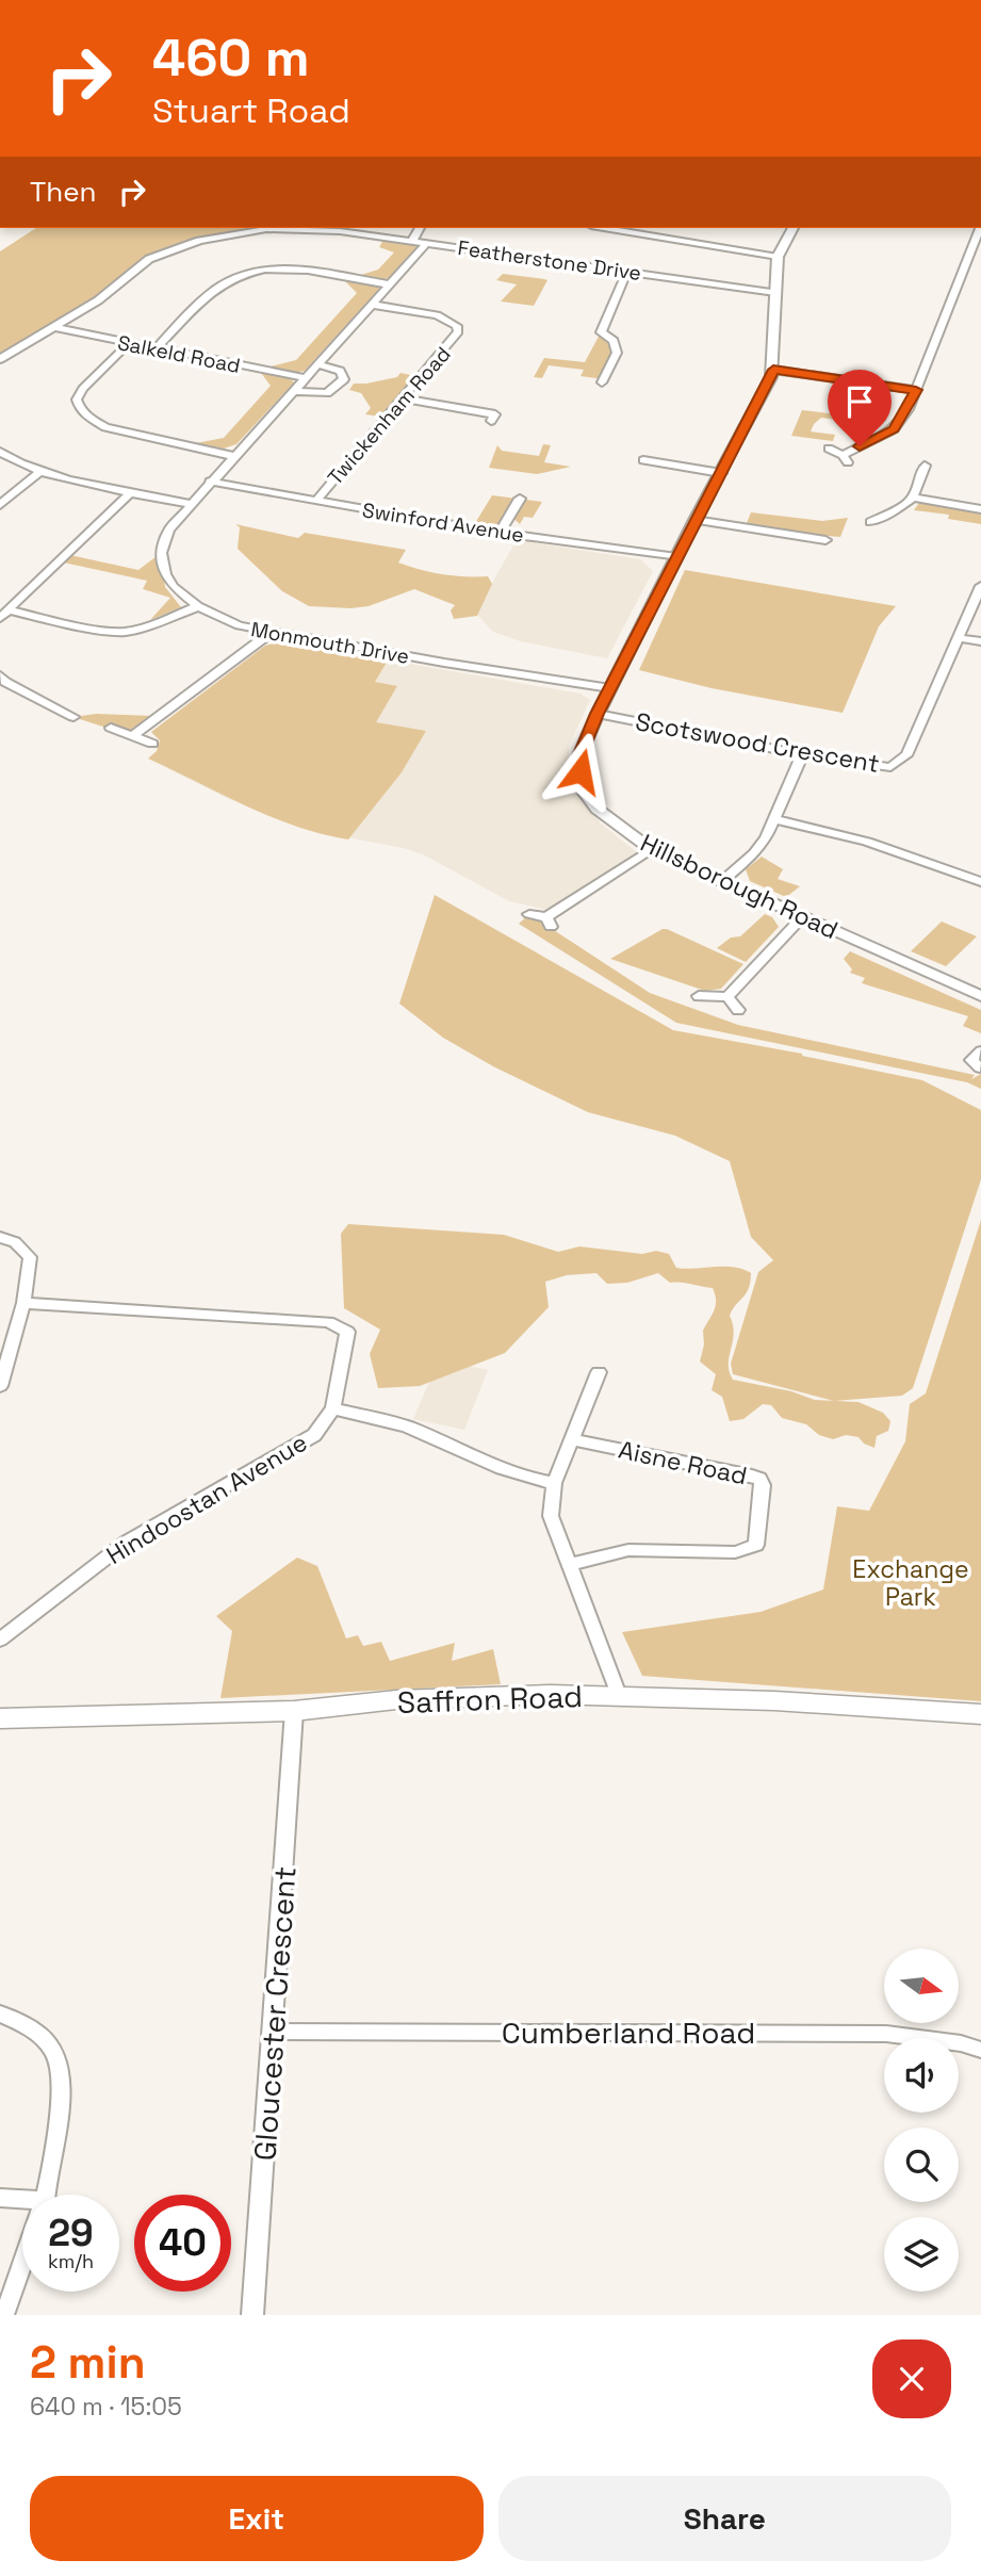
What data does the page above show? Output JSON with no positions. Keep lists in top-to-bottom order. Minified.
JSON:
{"streets":{"main road":["Saffron Road"],"street":["Featherstone Drive","Salkeld Road","Twickenham Road","Swinford Avenue","Monmouth Drive","Scotswood Crescent","Hillsborough Road","Aisne Road","Hindoostan Avenue","Gloucester Crescent","Cumberland Road"]},"crossings":[["Featherstone Drive","Salkeld Road"],["Featherstone Drive","Monmouth Drive"],["Featherstone Drive","Hillsborough Road"],["Salkeld Road","Monmouth Drive"],["Twickenham Road","Swinford Avenue"],["Twickenham Road","Monmouth Drive"],["Swinford Avenue","Monmouth Drive"],["Swinford Avenue","Hillsborough Road"],["Monmouth Drive","Hillsborough Road"],["Scotswood Crescent","Hillsborough Road"],["Saffron Road","Gloucester Crescent"],["Gloucester Crescent","Cumberland Road"]],"parks":["Exchange Park"],"north":"right","page":{"turn":["460 m","Stuart Road"],"then":"Then","speed":"29 km/h","limit":"40","heading":["2 min","640 m · 15:05"],"buttons":["Exit","Share"]}}
